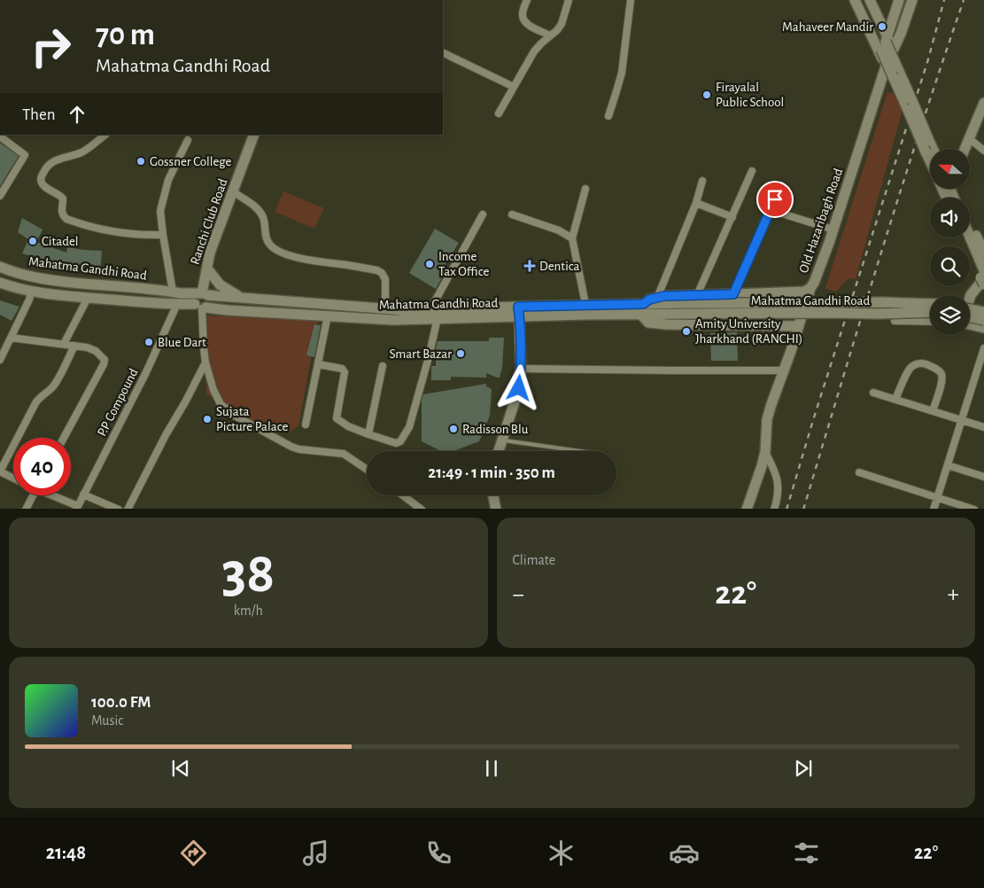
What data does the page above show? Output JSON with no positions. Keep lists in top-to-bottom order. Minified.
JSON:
{"streets":{"main road":["Old Hazaribagh Road","Ranchi Club Road","Mahatma Gandhi Road"],"street":["P.P Compound"]},"crossings":[["Old Hazaribagh Road","Mahatma Gandhi Road"],["Ranchi Club Road","Mahatma Gandhi Road"],["Mahatma Gandhi Road","P.P Compound"]],"places":{"other":["Mahaveer Mandir","Firayalal Public School","Gossner College","Citadel","Income Tax Office","Amity University Jharkhand (RANCHI)","Blue Dart","Smart Bazar","Sujata Picture Palace","Radisson Blu"],"health":["Dentica"]},"north":"left","page":{"turn":["70 m","Mahatma Gandhi Road"],"then":"Then","limit":"40","trip":"21:49 · 1 min · 350 m","tile":[["38","km/h"],"Climate"],"heat":["−","22°","+"],"song":["100.0 FM","Music"],"tabs":["21:48","22°"]}}
